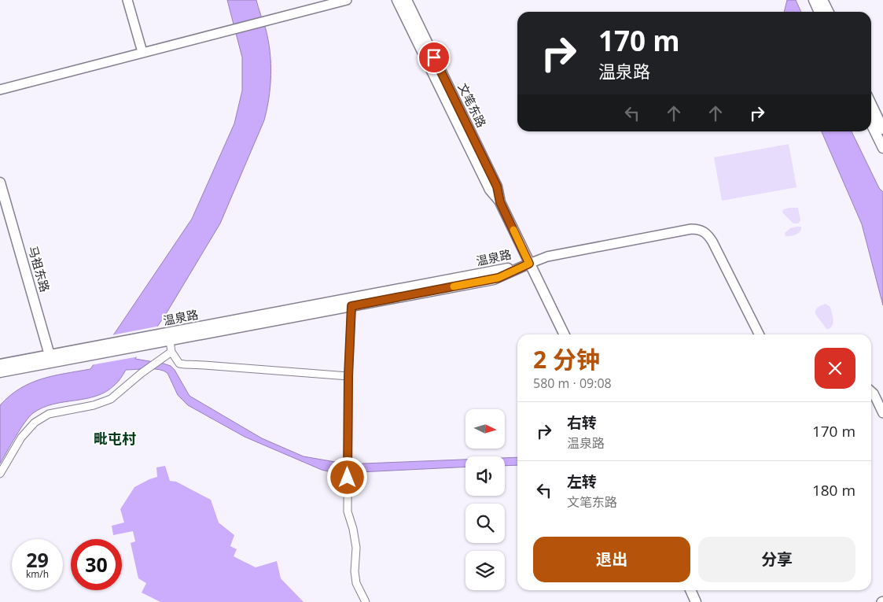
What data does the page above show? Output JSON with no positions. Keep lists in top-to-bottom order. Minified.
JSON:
{"streets":{"main road":["文笔东路","温泉路","马祖东路"]},"crossings":[["文笔东路","温泉路"],["温泉路","马祖东路"]],"districts":["毗屯村"],"north":"right","page":{"turn":["170 m","温泉路"],"heading":["2 分钟","580 m · 09:08"],"list":[{"name":"右转","note":"温泉路","value":"170 m"},{"name":"左转","note":"文笔东路","value":"180 m"}],"buttons":["退出","分享"],"speed":"29 km/h","limit":"30"}}
